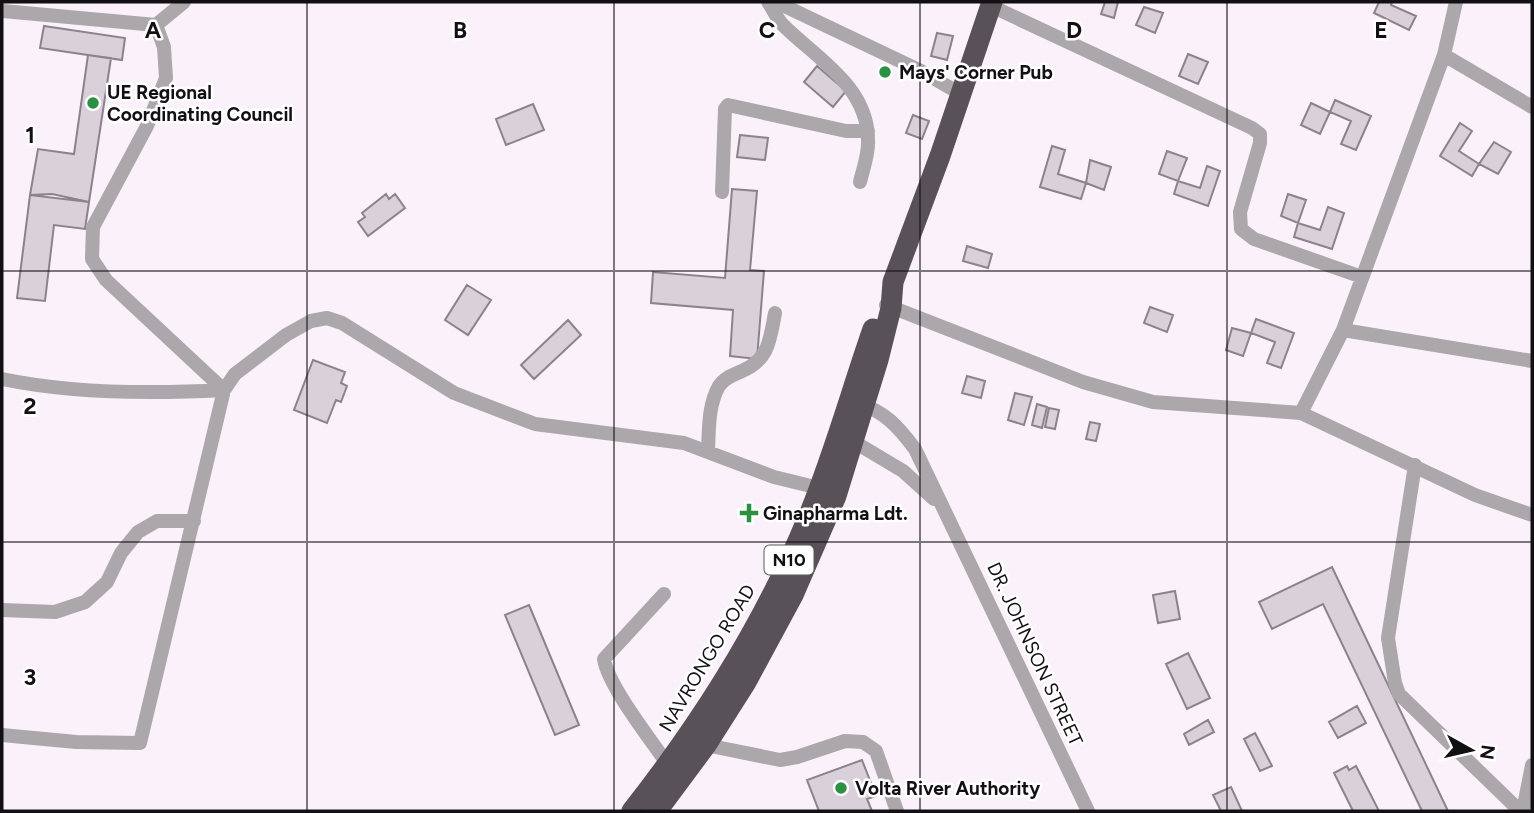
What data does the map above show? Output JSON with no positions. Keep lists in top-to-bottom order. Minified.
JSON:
{"streets":{"highway":["N10","NAVRONGO ROAD"],"street":["DR. JOHNSON STREET"]},"crossings":[["N10","NAVRONGO ROAD"],["DR. JOHNSON STREET","NAVRONGO ROAD"]],"places":{"other":["Mays' Corner Pub","UE Regional Coordinating Council","Volta River Authority"],"health":["Ginapharma Ldt."]},"north":"right","grid":{"columns":["A","B","C","D","E"],"rows":["1","2","3"]}}
